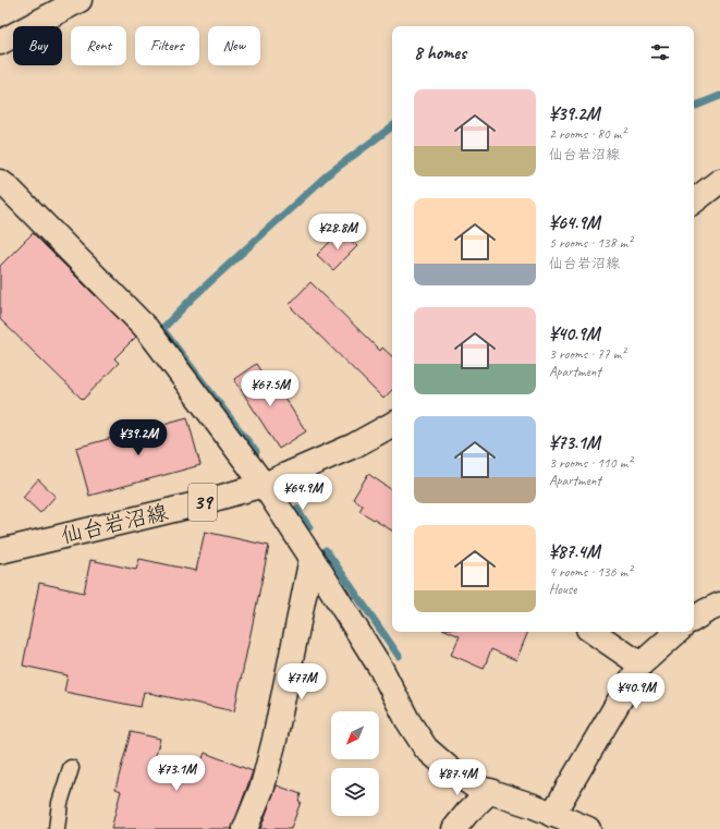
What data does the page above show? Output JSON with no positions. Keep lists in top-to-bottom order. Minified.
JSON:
{"streets":{"street":["39","仙台岩沼線"]},"north":"bottom left","page":{"chip":["Buy","Rent","Filters","New"],"heading":"8 homes","list":[{"name":"¥39.2M","note":"2 rooms · 80 m² · 仙台岩沼線"},{"name":"¥64.9M","note":"5 rooms · 138 m² · 仙台岩沼線"},{"name":"¥40.9M","note":"3 rooms · 77 m² · Apartment"},{"name":"¥73.1M","note":"3 rooms · 110 m² · Apartment"},{"name":"¥87.4M","note":"4 rooms · 136 m² · House"}],"price":["¥28.8M","¥67.5M","¥39.2M","¥64.9M","¥77M","¥40.9M","¥73.1M","¥87.4M"]}}
